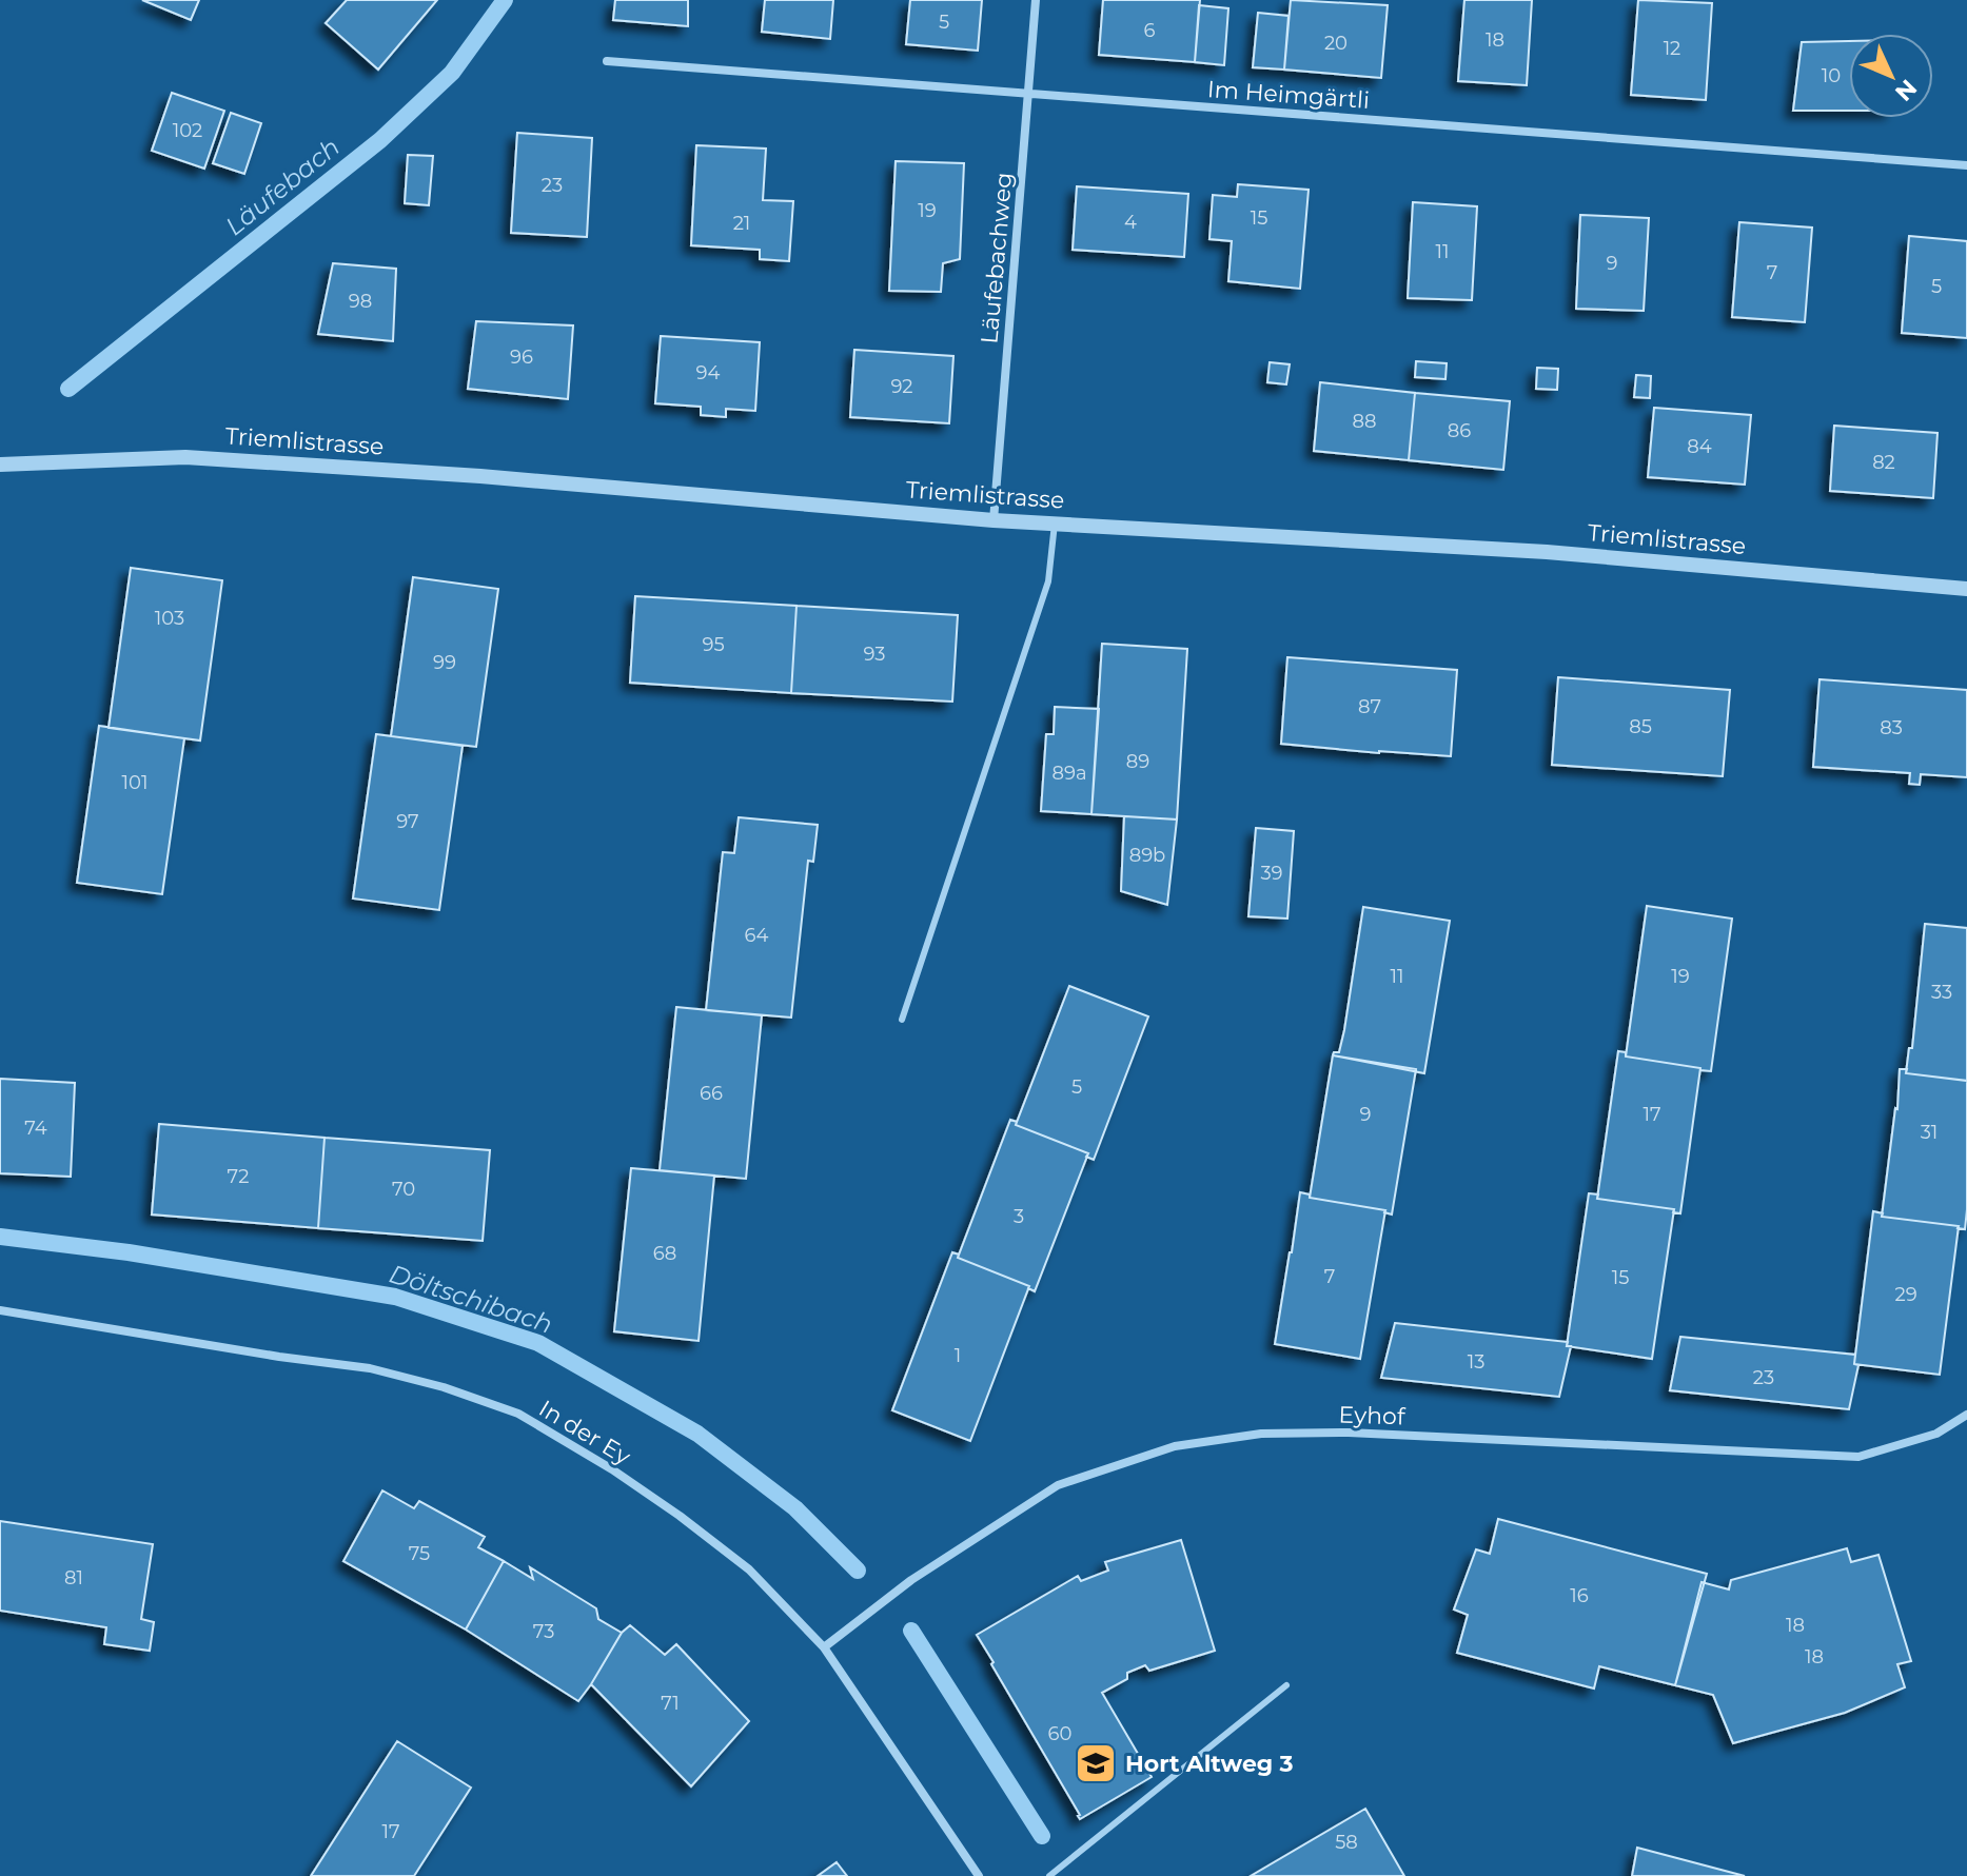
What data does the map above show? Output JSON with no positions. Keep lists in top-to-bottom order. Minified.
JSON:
{"streets":{"street":["Im Heimgärtli","Läufebachweg","Triemlistrasse","Eyhof","In der Ey"]},"crossings":[["Im Heimgärtli","Läufebachweg"],["Läufebachweg","Triemlistrasse"],["Eyhof","In der Ey"]],"water":["Läufebach","Döltschibach"],"places":{"school or university":["Hort Altweg 3"]},"house_numbers":["5","6","18","20","12","10","102","23","19","15","4","21","11","9","7","5","98","96","94","92","88","86","84","82","103","95","93","99","87","85","83","89","89a","101","97","89b","39","64","11","19","33","5","66","9","17","74","31","72","70","3","68","7","15","29","1","13","23","75","81","16","18","73","18","71","60","17","58"],"north":"bottom right"}
